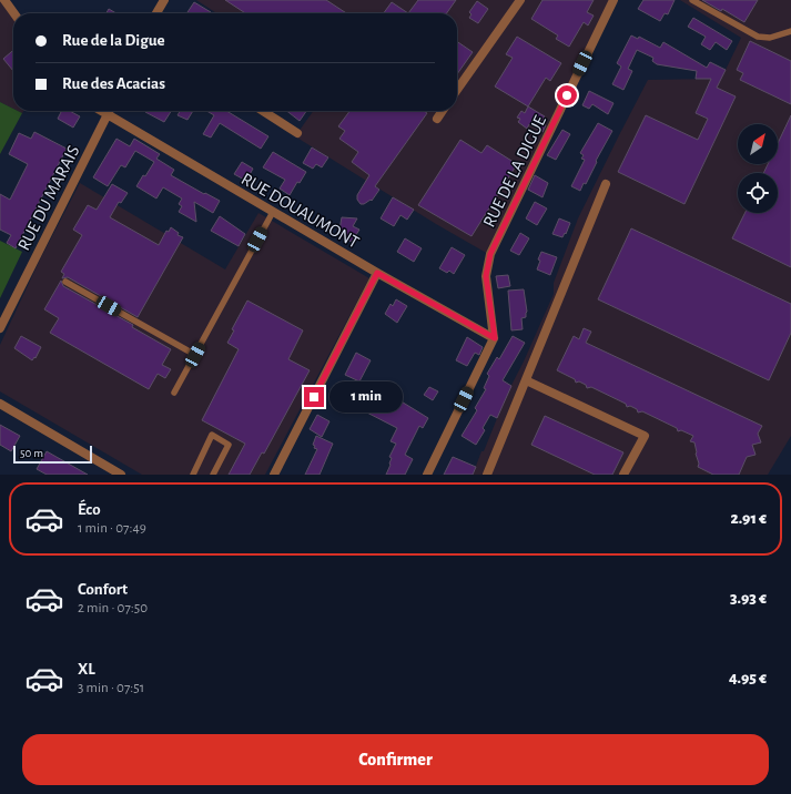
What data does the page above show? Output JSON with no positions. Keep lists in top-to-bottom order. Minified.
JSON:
{"streets":{"street":["RUE DE LA DIGUE","RUE DU MARAIS","RUE DOUAUMONT"]},"crossings":[["RUE DE LA DIGUE","RUE DOUAUMONT"],["RUE DU MARAIS","RUE DOUAUMONT"]],"scale_bar":"50 m","north":"top right","page":{"banner":["Rue de la Digue","Rue des Acacias"],"bubble":"1 min","scale":"50 m","list":[{"name":"Éco","note":"1 min · 07:49","value":"2.91 €"},{"name":"Confort","note":"2 min · 07:50","value":"3.93 €"},{"name":"XL","note":"3 min · 07:51","value":"4.95 €"}],"buttons":"Confirmer"}}
